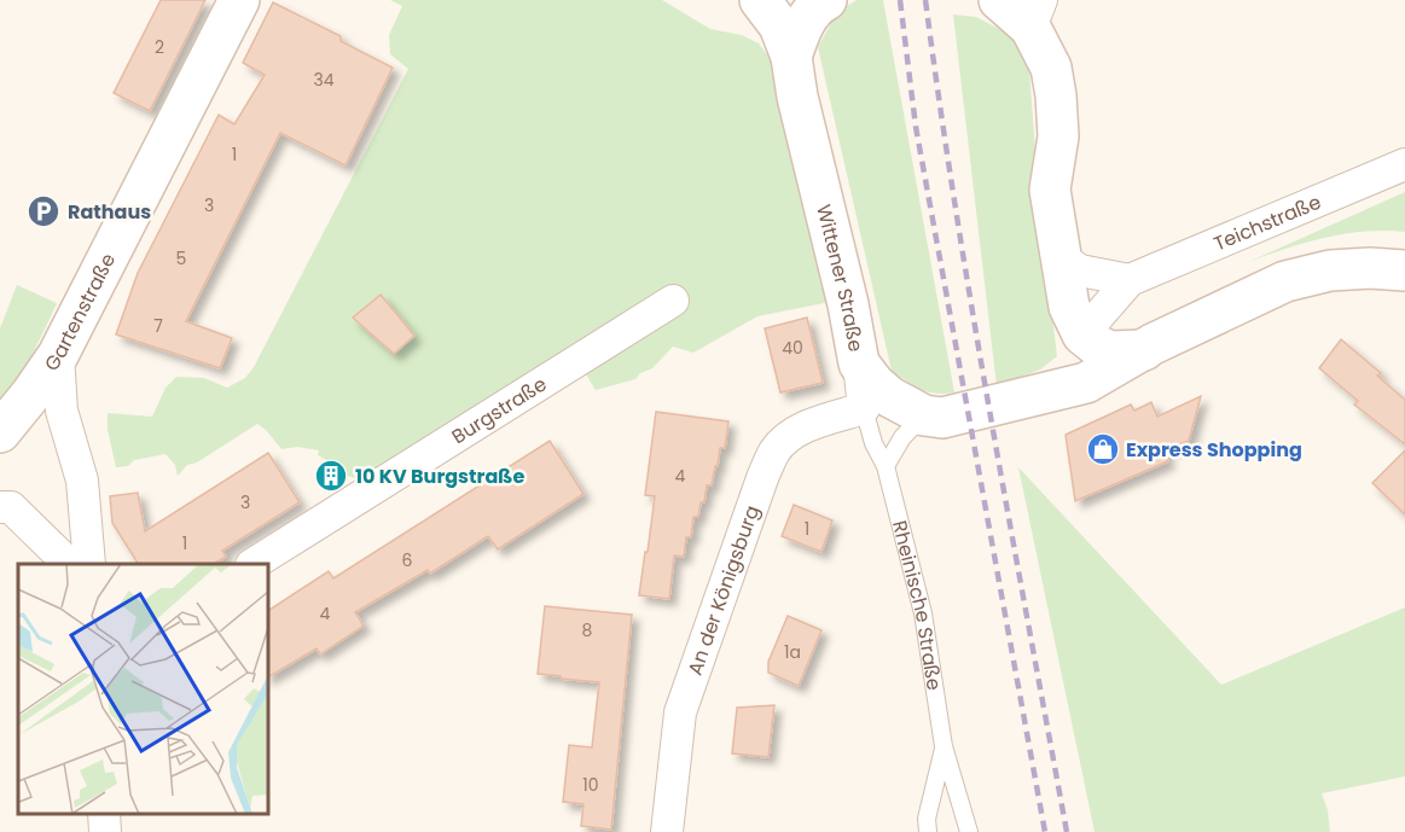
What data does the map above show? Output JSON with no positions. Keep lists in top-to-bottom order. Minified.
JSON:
{"streets":{"main road":["Wittener Straße","Gartenstraße"],"street":["Teichstraße","Burgstraße","An der Königsburg","Rheinische Straße"]},"crossings":[["Wittener Straße","Rheinische Straße"],["An der Königsburg","Rheinische Straße"]],"places":{"parking":["Rathaus"],"shop":["Express Shopping"],"building":["10 KV Burgstraße"]},"house_numbers":["2","34","1","3","5","7","40","4","3","1","1","6","4","8","1a","10"]}
